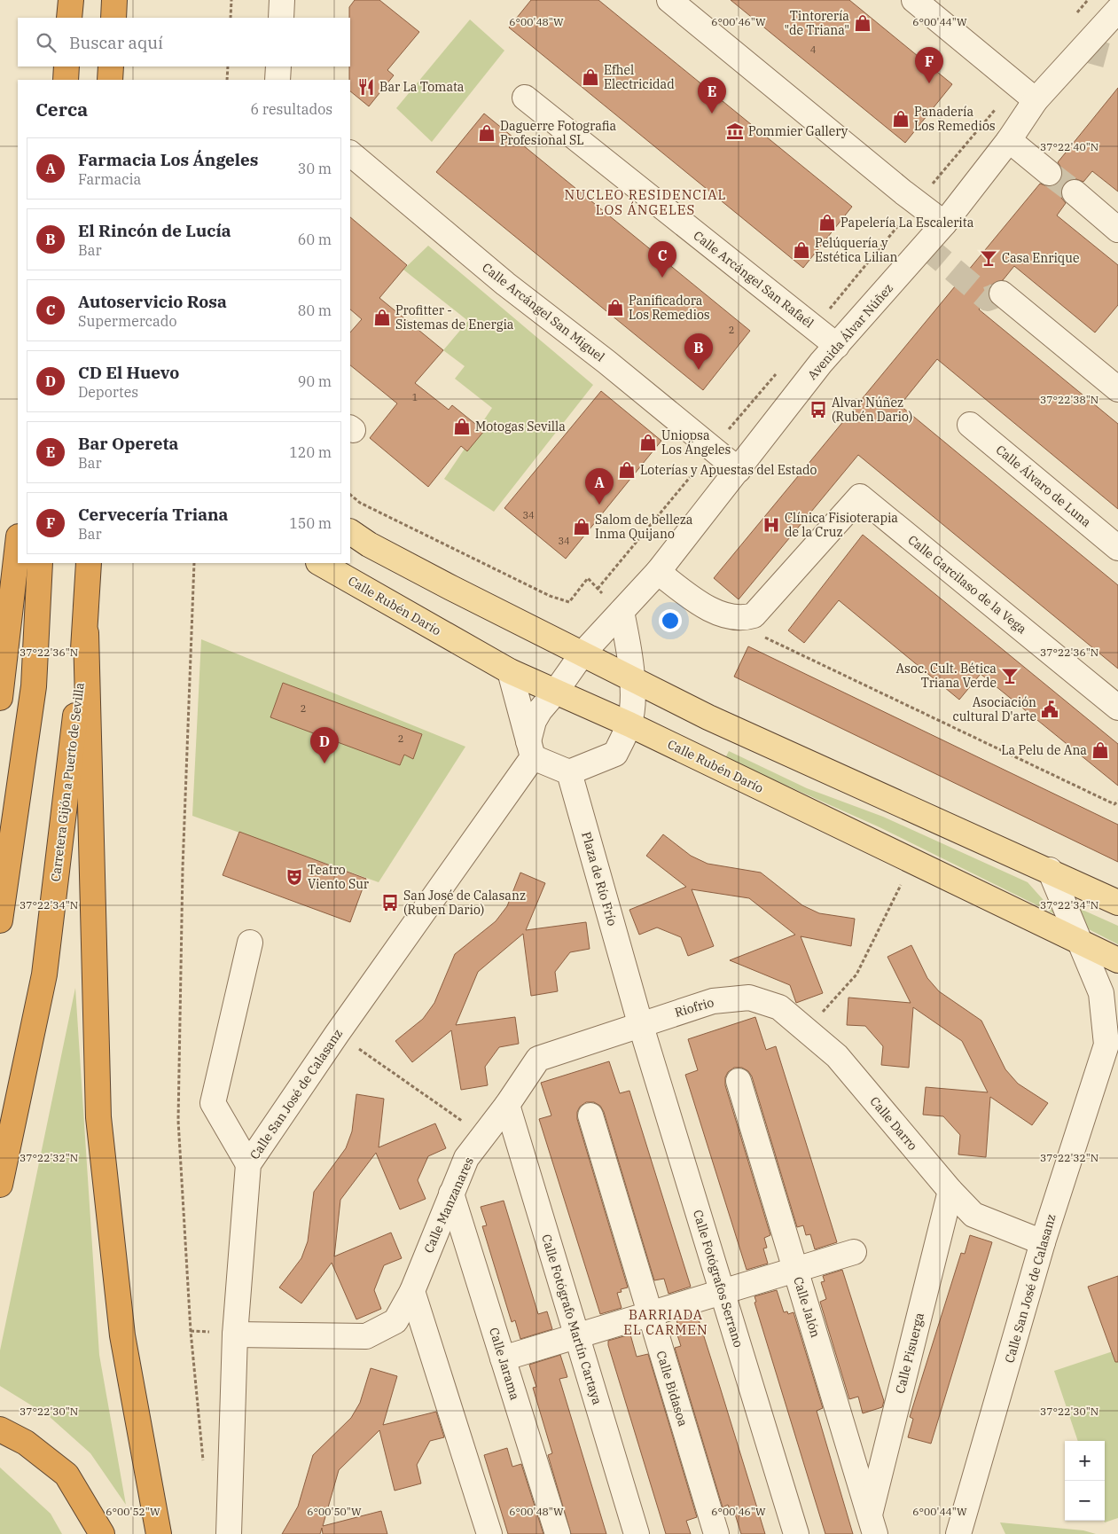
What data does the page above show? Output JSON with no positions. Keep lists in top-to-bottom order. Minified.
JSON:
{"streets":{"highway":["Carretera Gijón a Puerto de Sevilla"],"main road":["Calle Rubén Darío"],"street":["Calle Arcángel San Rafaél","Calle Arcángel San Miguel","Avenida Álvar Núñez","Calle Álvaro de Luna","Calle Garcilaso de la Vega","Plaza de Río Frío","Riofrio","Calle San José de Calasanz","Calle Darro","Calle Manzanares","Calle Fotógrafos Serrano","Calle Jalón","Calle Fotógrafo Martín Cartaya","Calle Pisuerga","Calle Jarama","Calle Bidasoa"]},"crossings":[["Calle Arcángel San Rafaél","Avenida Álvar Núñez"],["Calle Arcángel San Miguel","Avenida Álvar Núñez"],["Avenida Álvar Núñez","Calle San José de Calasanz"],["Calle Rubén Darío","Calle San José de Calasanz"],["Plaza de Río Frío","Riofrio"],["Plaza de Río Frío","Calle Fotógrafos Serrano"],["Riofrio","Calle Darro"],["Riofrio","Calle Manzanares"],["Riofrio","Calle Fotógrafos Serrano"],["Calle San José de Calasanz","Calle Darro"],["Calle San José de Calasanz","Calle Manzanares"],["Calle Darro","Calle Pisuerga"],["Calle Manzanares","Calle Fotógrafo Martín Cartaya"],["Calle Manzanares","Calle Jarama"],["Calle Jalón","Calle Pisuerga"]],"districts":["NUCLEO RESIDENCIAL LOS ÁNGELES","BARRIADA EL CARMEN"],"places":{"shop":["Tintorería \"de Triana\"","Efhel Electricidad","Panadería Los Remedios","Daguerre Fotografia Profesional SL","Papelería La Escalerita","Pelúquería y Estética Lilian","Panificadora Los Remedios","Profitter - Sistemas de Energia","Motogas Sevilla","Uniopsa Los Ángeles","Loterías y Apuestas del Estado","Salom de belleza Inma Quijano","La Pelu de Ana"],"restaurant":["Bar La Tomata"],"museum":["Pommier Gallery"],"bar":["Casa Enrique","Asoc. Cult. Bética Triana Verde"],"bus stop":["Alvar Núñez (Rubén Dario)","San José de Calasanz (Ruben Dario)"],"hospital":["Clínica Fisioterapia de la Cruz"],"public building":["Asociación cultural D'arte"],"theatre":["Teatro Viento Sur"]},"house_numbers":["4","2","1","34","34","2","2"],"page":{"search":"Buscar aquí","pins":["F","E","C","B","A","D"],"heading":["Cerca","6 resultados"],"list":[{"mark":"A","name":"Farmacia Los Ángeles","note":"Farmacia","value":"30 m"},{"mark":"B","name":"El Rincón de Lucía","note":"Bar","value":"60 m"},{"mark":"C","name":"Autoservicio Rosa","note":"Supermercado","value":"80 m"},{"mark":"D","name":"CD El Huevo","note":"Deportes","value":"90 m"},{"mark":"E","name":"Bar Opereta","note":"Bar","value":"120 m"},{"mark":"F","name":"Cervecería Triana","note":"Bar","value":"150 m"}],"map_buttons":["+","−"]},"coordinates":["6°00'48\"W","6°00'46\"W","6°00'44\"W","37°22'40\"N","37°22'38\"N","37°22'36\"N","37°22'34\"N","37°22'32\"N","37°22'30\"N","6°00'52\"W","6°00'50\"W"]}
